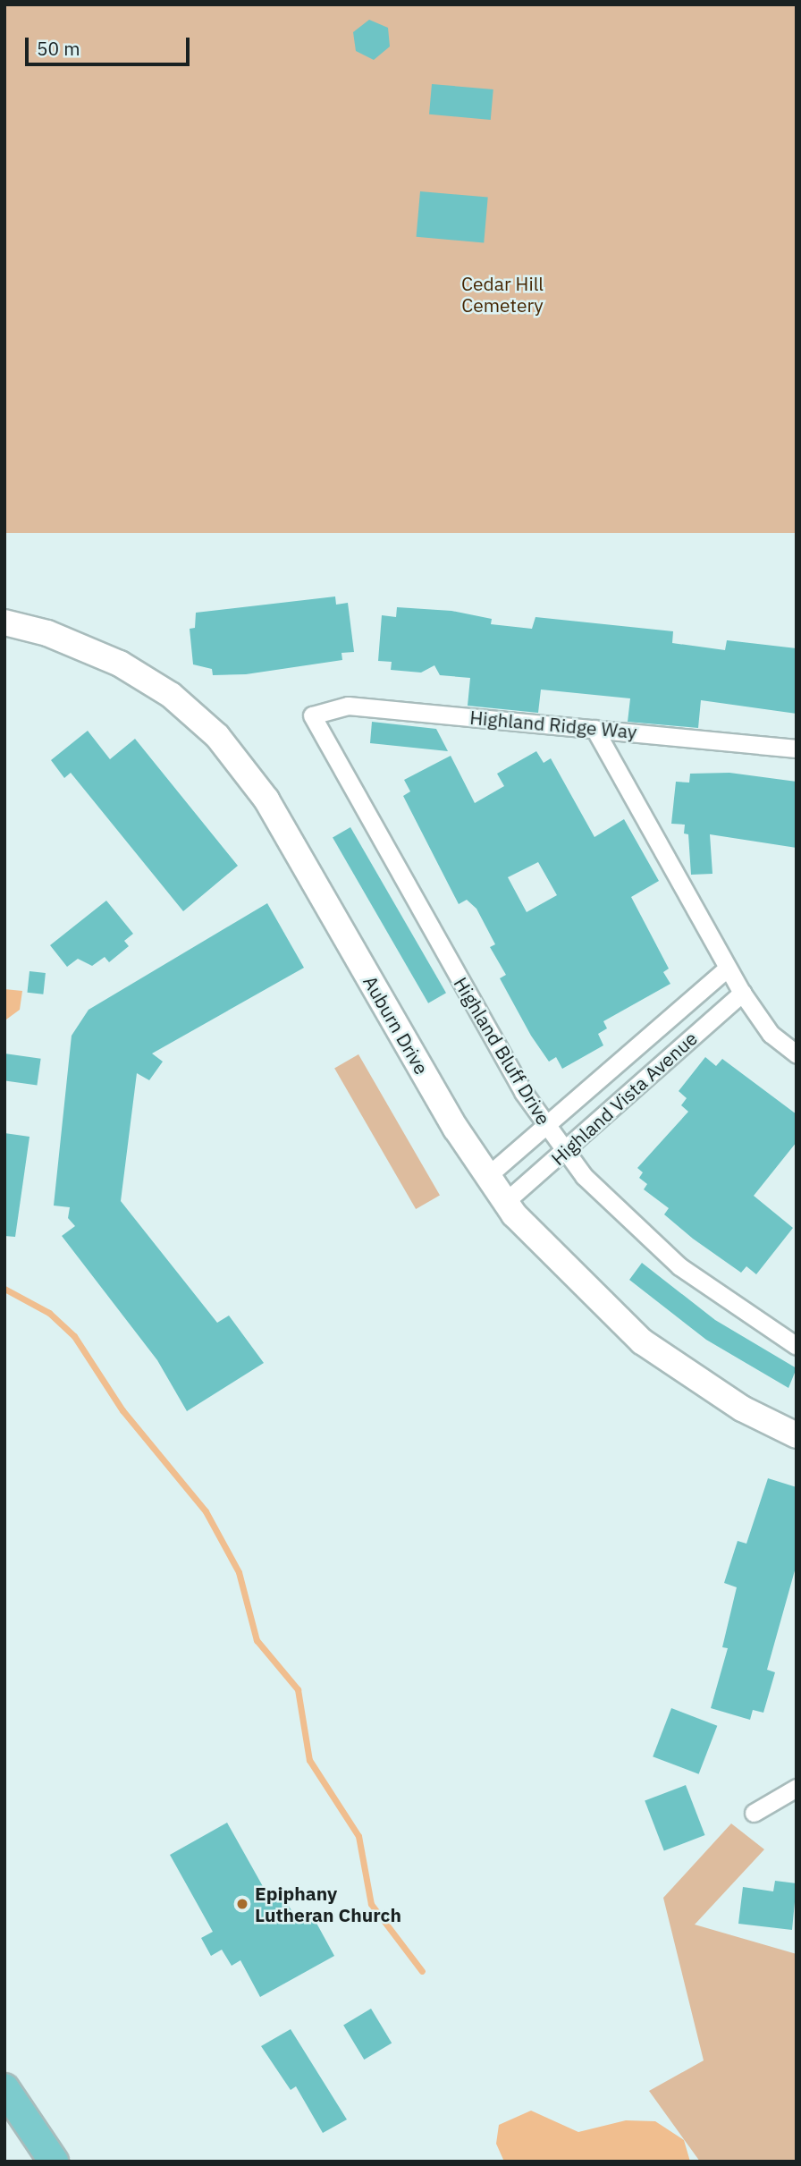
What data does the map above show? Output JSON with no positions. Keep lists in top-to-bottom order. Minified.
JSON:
{"streets":{"street":["Highland Ridge Way","Auburn Drive","Highland Bluff Drive","Highland Vista Avenue"]},"crossings":[["Highland Ridge Way","Highland Bluff Drive"],["Auburn Drive","Highland Vista Avenue"],["Highland Bluff Drive","Highland Vista Avenue"]],"parks":["Cedar Hill Cemetery"],"places":["Epiphany Lutheran Church"],"scale_bar":"50 m"}
